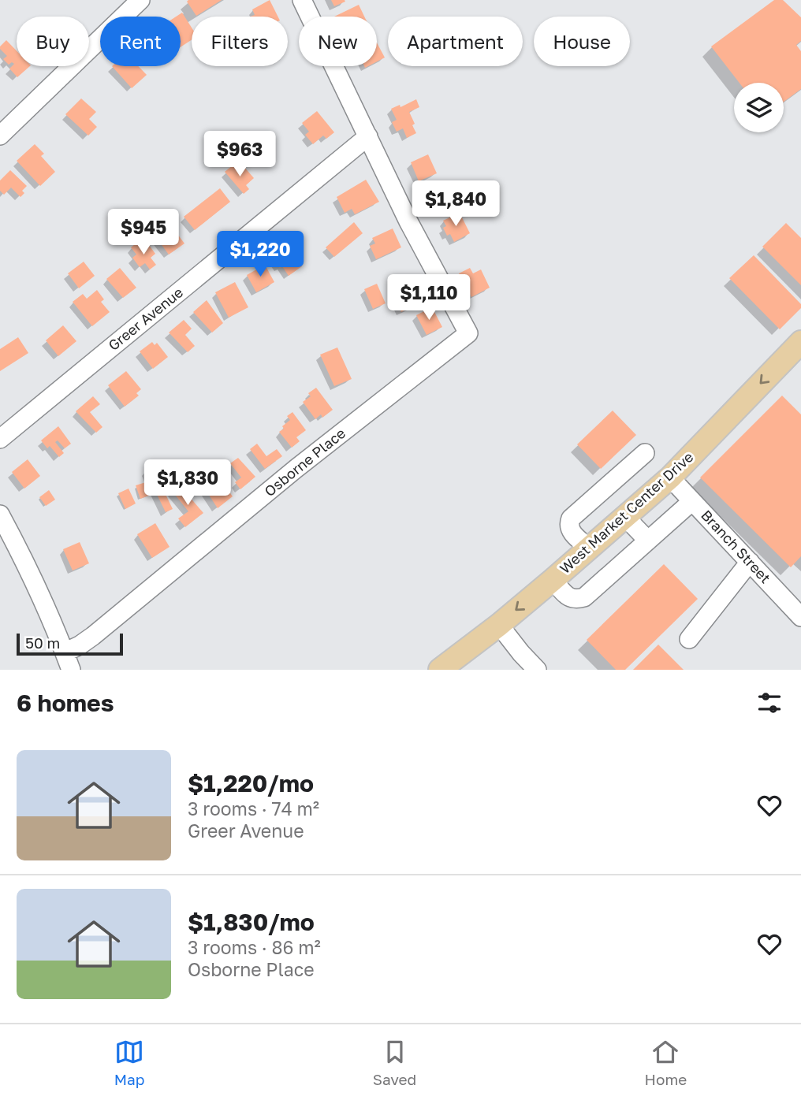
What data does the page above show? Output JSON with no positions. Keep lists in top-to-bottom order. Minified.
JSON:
{"streets":{"main road":["West Market Center Drive"],"street":["Greer Avenue","Osborne Place","Branch Street"]},"crossings":[["Greer Avenue","Osborne Place"],["West Market Center Drive","Branch Street"]],"one_way":["West Market Center Drive"],"scale_bar":"50 m","page":{"chip":["Buy","Rent","Filters","New","Apartment","House"],"price":["$963","$1,840","$945","$1,220","$1,110","$1,830"],"scale":"50 m","heading":"6 homes","list":[{"name":"$1,220/mo","note":"3 rooms · 74 m² · Greer Avenue"},{"name":"$1,830/mo","note":"3 rooms · 86 m² · Osborne Place"}],"tabs":["Map","Saved","Home"]}}
